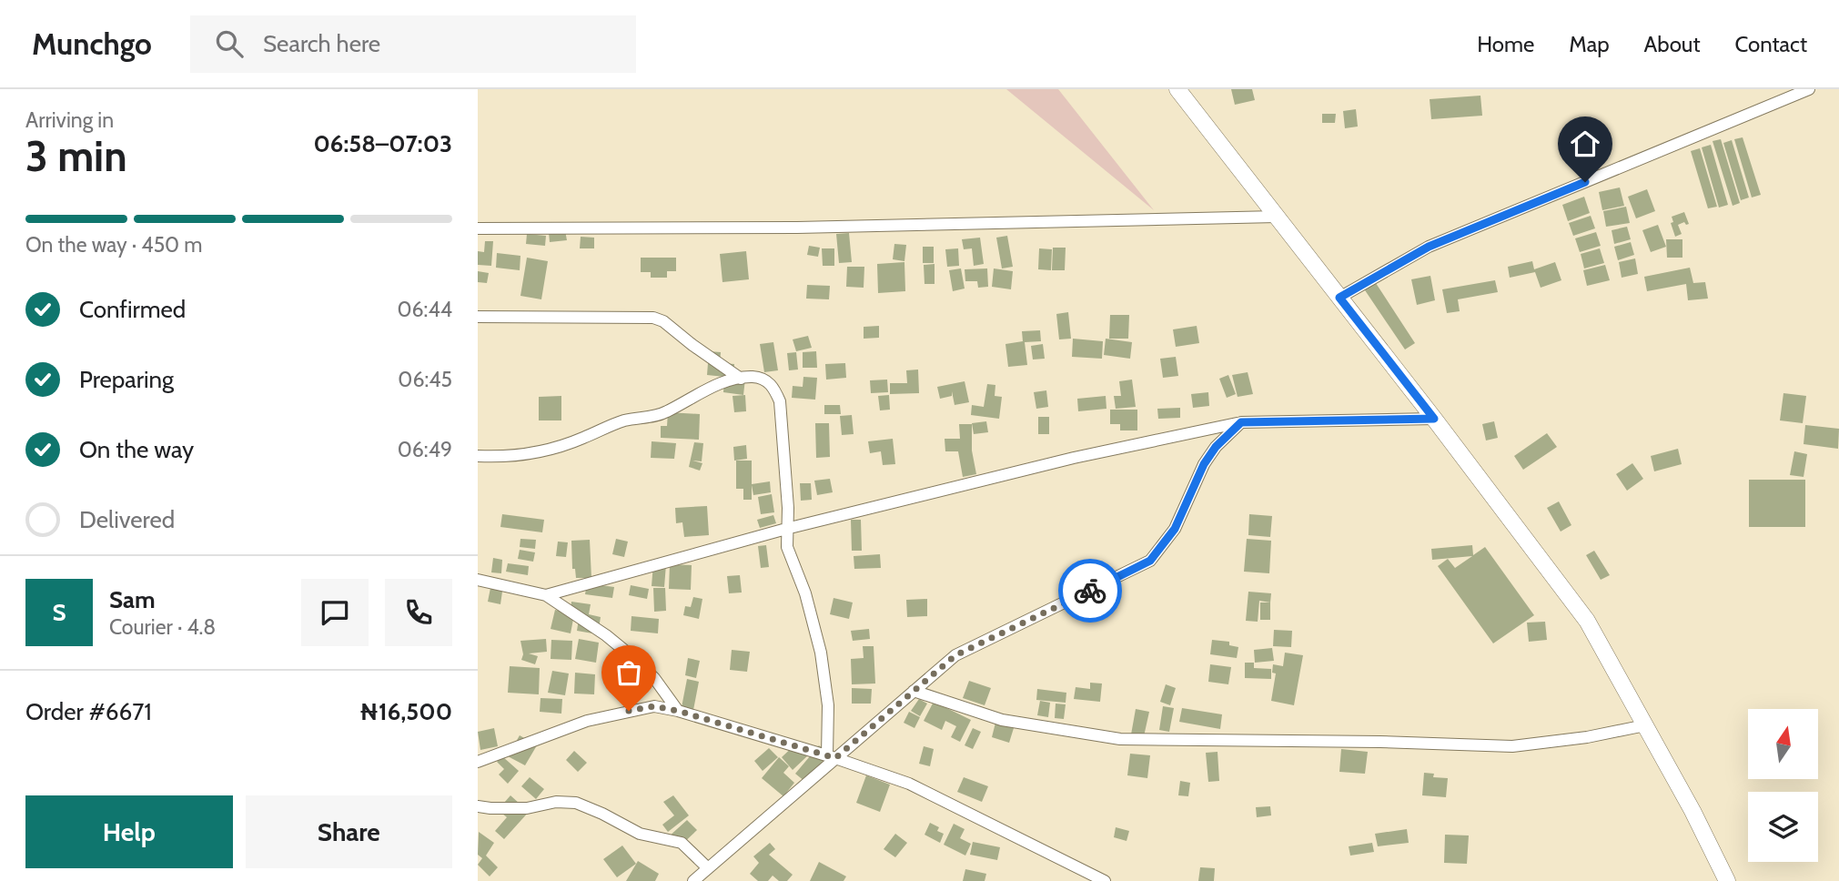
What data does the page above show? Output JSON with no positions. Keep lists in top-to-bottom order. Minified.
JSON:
{"north":"top","page":{"header":"Munchgo","search":"Search here","nav":["Home","Map","About","Contact"],"heading":["3 min","Arriving in","06:58–07:03"],"panel":["Sam","Courier · 4.8","Order #6671","₦16,500"],"bar":"On the way · 450 m","list":[["Confirmed","06:44"],["Preparing","06:45"],["On the way","06:49"],"Delivered"],"round":"S","buttons":["Help","Share"]}}
